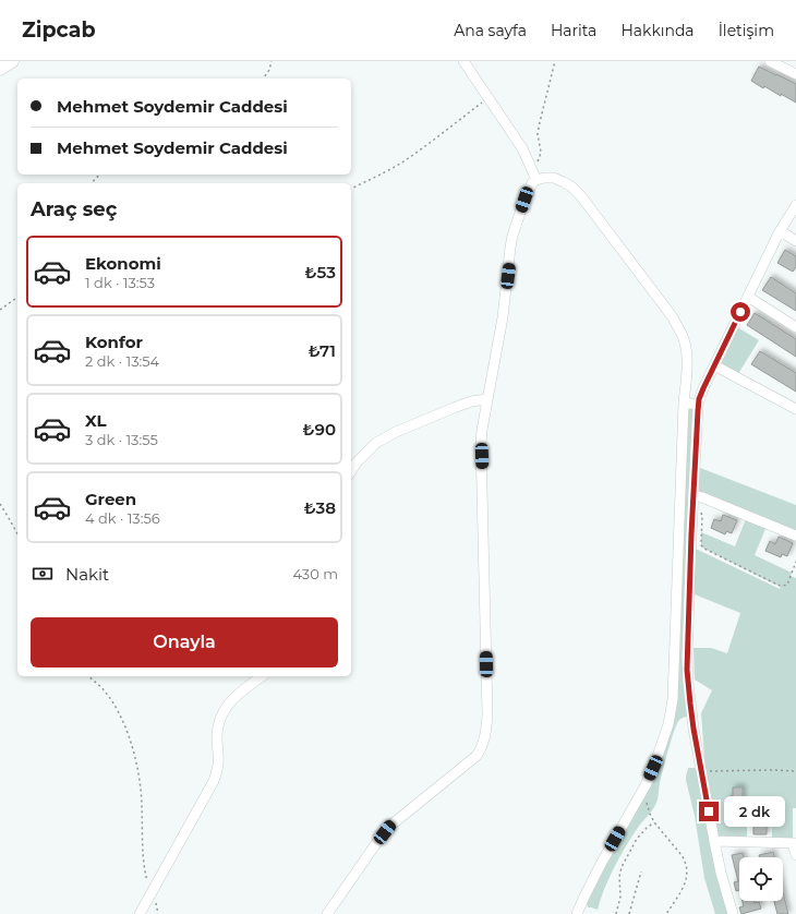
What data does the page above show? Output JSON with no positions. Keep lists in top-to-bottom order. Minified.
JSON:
{"page":{"header":"Zipcab","nav":["Ana sayfa","Harita","Hakkında","İletişim"],"banner":["Mehmet Soydemir Caddesi","Mehmet Soydemir Caddesi"],"heading":"Araç seç","list":[{"name":"Ekonomi","note":"1 dk · 13:53","value":"₺53"},{"name":"Konfor","note":"2 dk · 13:54","value":"₺71"},{"name":"XL","note":"3 dk · 13:55","value":"₺90"},{"name":"Green","note":"4 dk · 13:56","value":"₺38"}],"pay":["Nakit","430 m"],"buttons":"Onayla","bubble":"2 dk"}}
